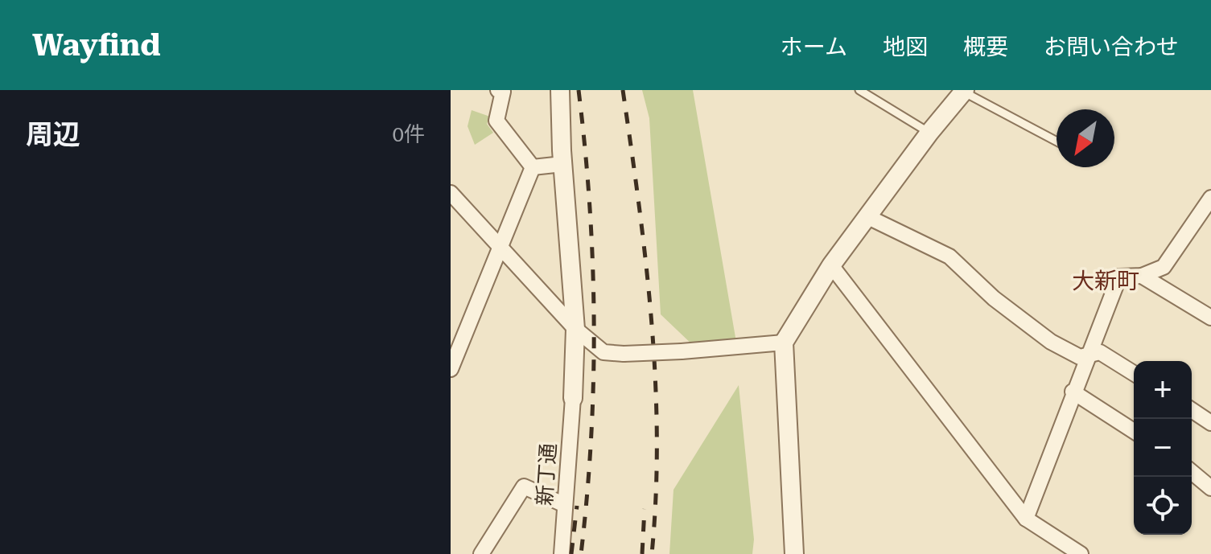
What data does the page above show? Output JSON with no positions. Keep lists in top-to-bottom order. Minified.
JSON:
{"streets":{"street":["新丁通"]},"districts":["大新町"],"north":"bottom left","page":{"header":"Wayfind","nav":["ホーム","地図","概要","お問い合わせ"],"heading":["周辺","0件"],"map_buttons":["+","−"]}}
